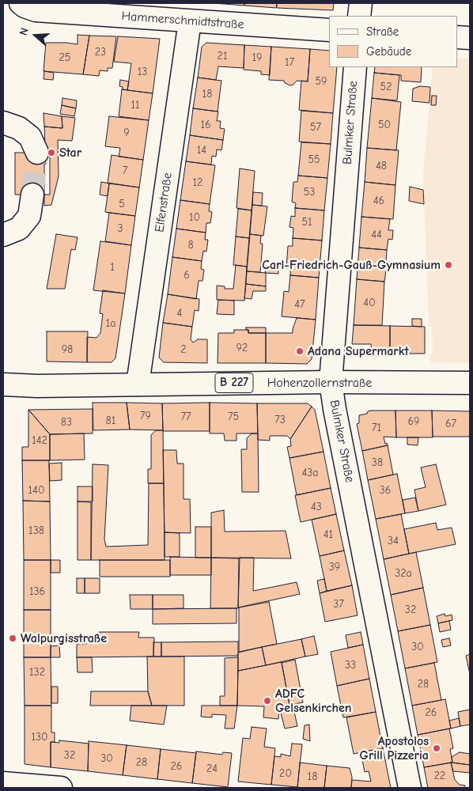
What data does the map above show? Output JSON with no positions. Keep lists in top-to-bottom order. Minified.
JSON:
{"streets":{"street":["Hammerschmidtstraße","Bulmker Straße","Elfenstraße","B 227","Hohenzollernstraße"]},"crossings":[["Hammerschmidtstraße","Elfenstraße"],["Bulmker Straße","Hohenzollernstraße"],["Elfenstraße","Hohenzollernstraße"]],"places":["Star","Carl-Friedrich-Gauß-Gymnasium","Adana Supermarkt","Walpurgisstraße","ADFC Gelsenkirchen","Apostolos Grill Pizzeria"],"house_numbers":["23","21","25","19","17","13","59","52","18","11","16","50","57","9","14","55","48","7","12","53","46","5","10","51","3","44","8","1","6","40","47","4","1a","92","98","2","79","77","75","73","81","69","83","67","71","142","38","43a","140","36","43","138","41","34","39","32a","136","37","32","30","33","132","28","26","130","32","30","28","26","24","20","22","18"],"legend":["Straße","Gebäude"],"north":"left"}
